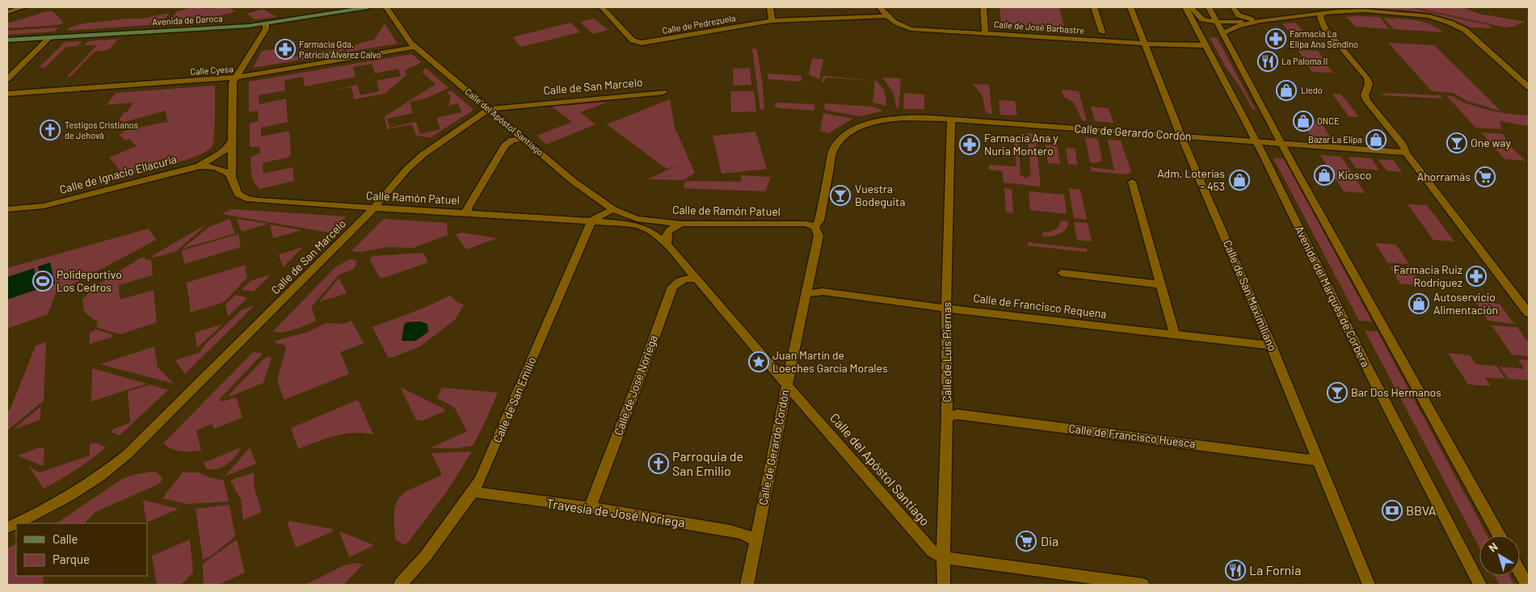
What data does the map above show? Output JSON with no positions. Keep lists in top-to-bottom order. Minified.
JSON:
{"streets":{"main road":["Avenida de Daroca"],"street":["Calle de Pedrezuela","Calle de José Barbastre","Calle Cyesa","Calle de San Marcelo","Calle del Apóstol Santiago","Calle de Gerardo Cordón","Calle de Ignacio Ellacuría","Calle Ramón Patuel","Calle de Ramón Patuel","Calle de San Maximiliano","Avenida del Marqués de Corbera","Calle de Francisco Requena","Calle de Luis Piernas","Calle de José Noriega","Calle de San Emilio","Calle de Francisco Huesca","Travesía de José Noriega"]},"crossings":[["Avenida de Daroca","Calle Ramón Patuel"],["Calle de Pedrezuela","Calle de José Barbastre"],["Calle de José Barbastre","Calle de San Maximiliano"],["Calle de José Barbastre","Avenida del Marqués de Corbera"],["Calle Cyesa","Calle del Apóstol Santiago"],["Calle Cyesa","Calle Ramón Patuel"],["Calle de San Marcelo","Calle del Apóstol Santiago"],["Calle de San Marcelo","Calle Ramón Patuel"],["Calle del Apóstol Santiago","Calle de Gerardo Cordón"],["Calle del Apóstol Santiago","Calle Ramón Patuel"],["Calle del Apóstol Santiago","Calle de Ramón Patuel"],["Calle del Apóstol Santiago","Calle de Luis Piernas"],["Calle del Apóstol Santiago","Calle de José Noriega"],["Calle de Gerardo Cordón","Calle de Ramón Patuel"],["Calle de Gerardo Cordón","Calle de San Maximiliano"],["Calle de Gerardo Cordón","Avenida del Marqués de Corbera"],["Calle de Gerardo Cordón","Calle de Francisco Requena"],["Calle de Gerardo Cordón","Calle de Luis Piernas"],["Calle de Gerardo Cordón","Travesía de José Noriega"],["Calle de Ignacio Ellacuría","Calle Ramón Patuel"],["Calle Ramón Patuel","Calle de Ramón Patuel"],["Calle Ramón Patuel","Calle de San Emilio"],["Calle de San Maximiliano","Calle de Francisco Requena"],["Calle de San Maximiliano","Calle de Francisco Huesca"],["Calle de Francisco Requena","Calle de Luis Piernas"],["Calle de Luis Piernas","Calle de Francisco Huesca"],["Calle de José Noriega","Travesía de José Noriega"],["Calle de San Emilio","Travesía de José Noriega"]],"places":{"pharmacy":["Farmacia La Elipa Ana Sendino","Farmacia Gda. Patricia Álvarez Calvo","Farmacia Ana y Nuria Montero","Farmacia Ruiz Rodríguez"],"restaurant":["La Paloma II","La Fornia"],"shop":["Lledo","ONCE","Bazar La Elipa","Kiosco","Adm. Loterías - 453","Autoservicio Alimentación"],"church":["Testigos Cristianos de Jehová","Parroquia de San Emilio"],"bar":["One way","Vuestra Bodeguita","Bar Dos Hermanos"],"supermarket":["Ahorramás","Dia"],"sports":["Polideportivo Los Cedros"],"place":["Juan Martín de Loeches García Morales"],"bank":["BBVA"]},"legend":["Calle","Parque"],"north":"top left"}
